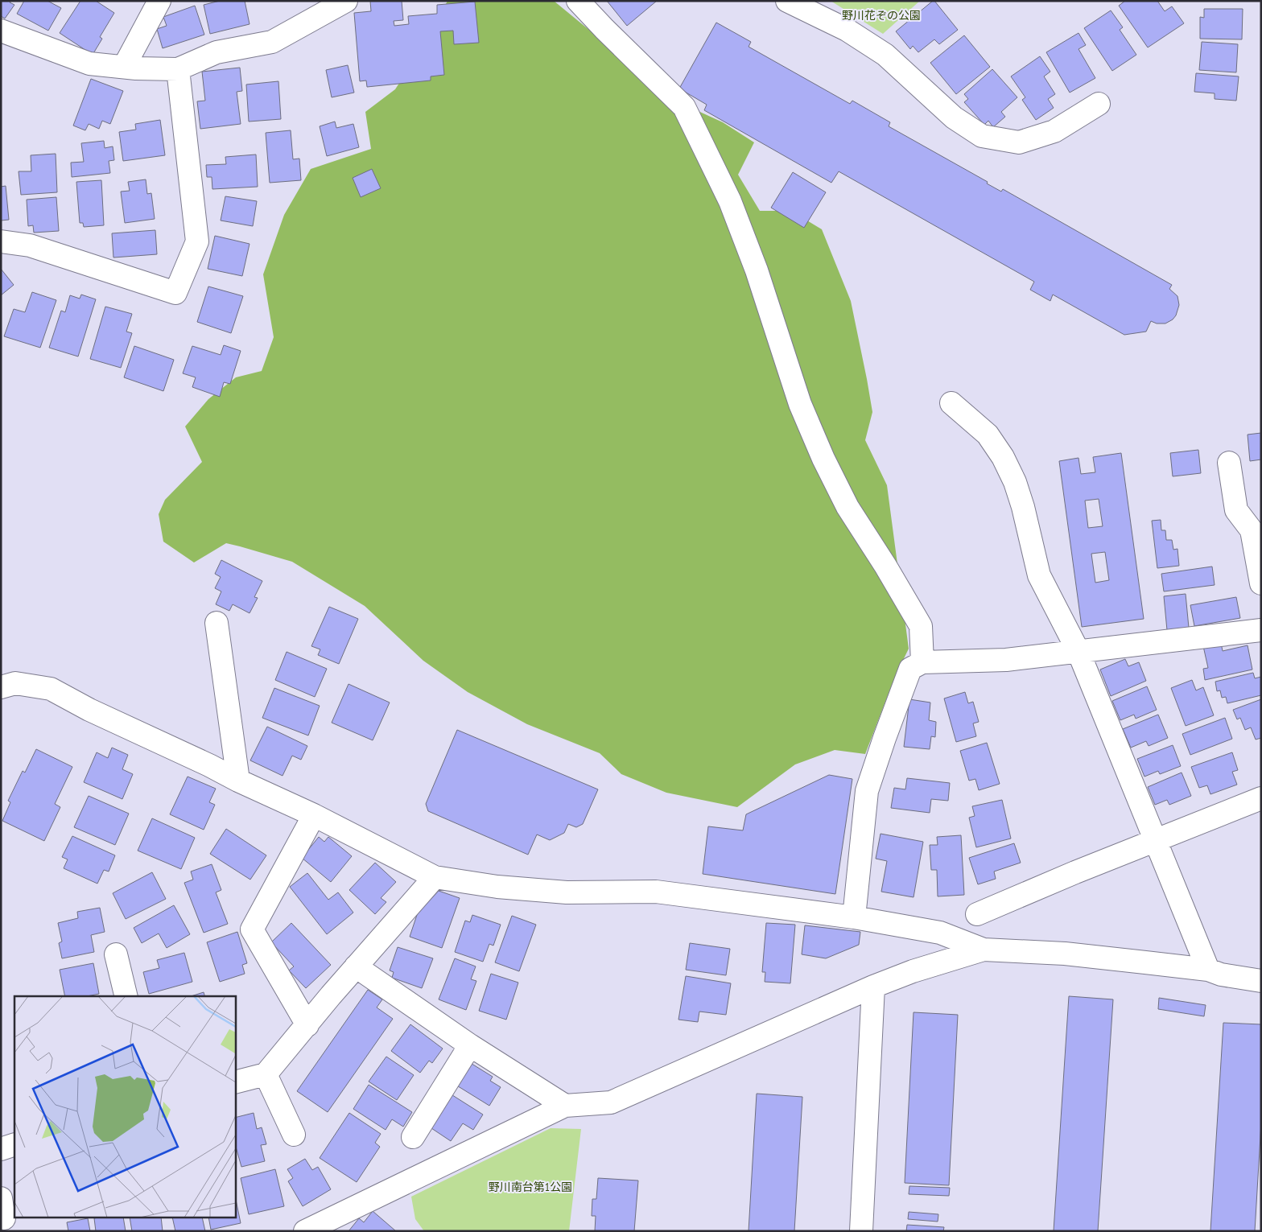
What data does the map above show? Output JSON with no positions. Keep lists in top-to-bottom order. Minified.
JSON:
{"parks":["野川花ぞの公園","野川南台第1公園"]}
